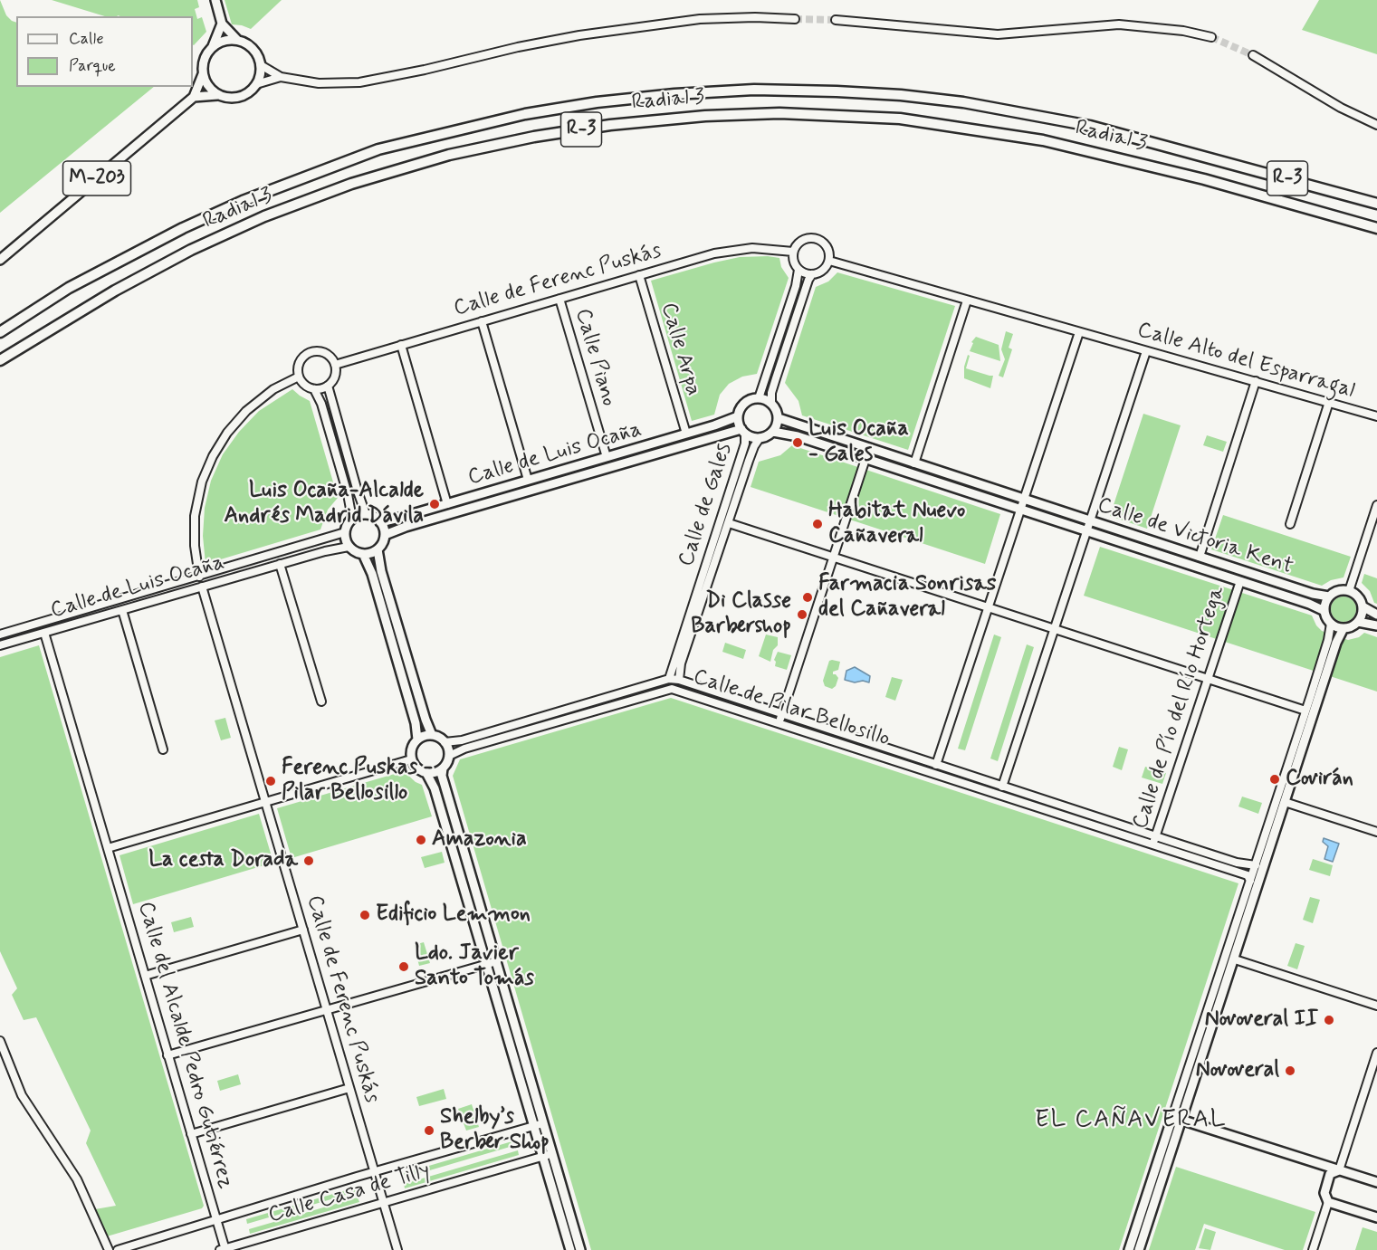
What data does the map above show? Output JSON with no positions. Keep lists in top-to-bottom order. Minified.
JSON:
{"streets":{"highway":["Radial 3","R-3"],"main road":["M-203","Calle de Luis Ocaña","Calle de Victoria Kent"],"street":["Calle de Ferenc Puskás","Calle Arpa","Calle Piano","Calle Alto del Esparragal","Calle de Gales","Calle de Pío del Río Hortega","Calle de Pilar Bellosillo","Calle del Alcalde Pedro Gutiérrez","Calle Casa de Tilly"]},"crossings":[["Calle de Ferenc Puskás","Calle Arpa"],["Calle de Ferenc Puskás","Calle Piano"],["Calle de Ferenc Puskás","Calle de Luis Ocaña"],["Calle de Ferenc Puskás","Calle Casa de Tilly"],["Calle Arpa","Calle de Luis Ocaña"],["Calle Piano","Calle de Luis Ocaña"],["Calle de Luis Ocaña","Calle de Gales"],["Calle de Luis Ocaña","Calle del Alcalde Pedro Gutiérrez"],["Calle de Gales","Calle de Pilar Bellosillo"],["Calle de Victoria Kent","Calle de Pío del Río Hortega"],["Calle de Pío del Río Hortega","Calle de Pilar Bellosillo"],["Calle del Alcalde Pedro Gutiérrez","Calle Casa de Tilly"]],"districts":["EL CAÑAVERAL"],"places":["Luis Ocaña - Gales","Luis Ocaña-Alcalde Andrés Madrid Dávila","Habitat Nuevo Cañaveral","Farmacia Sonrisas del Cañaveral","Di Classe Barbershop","Covirán","Ferenc Puskas - Pilar Bellosillo","Amazonia","La cesta Dorada","Edificio Lemmon","Ldo. Javier Santo Tomás","Novoveral II","Novoveral","Shelby’s Berber Shop"],"legend":["Calle","Parque"]}
